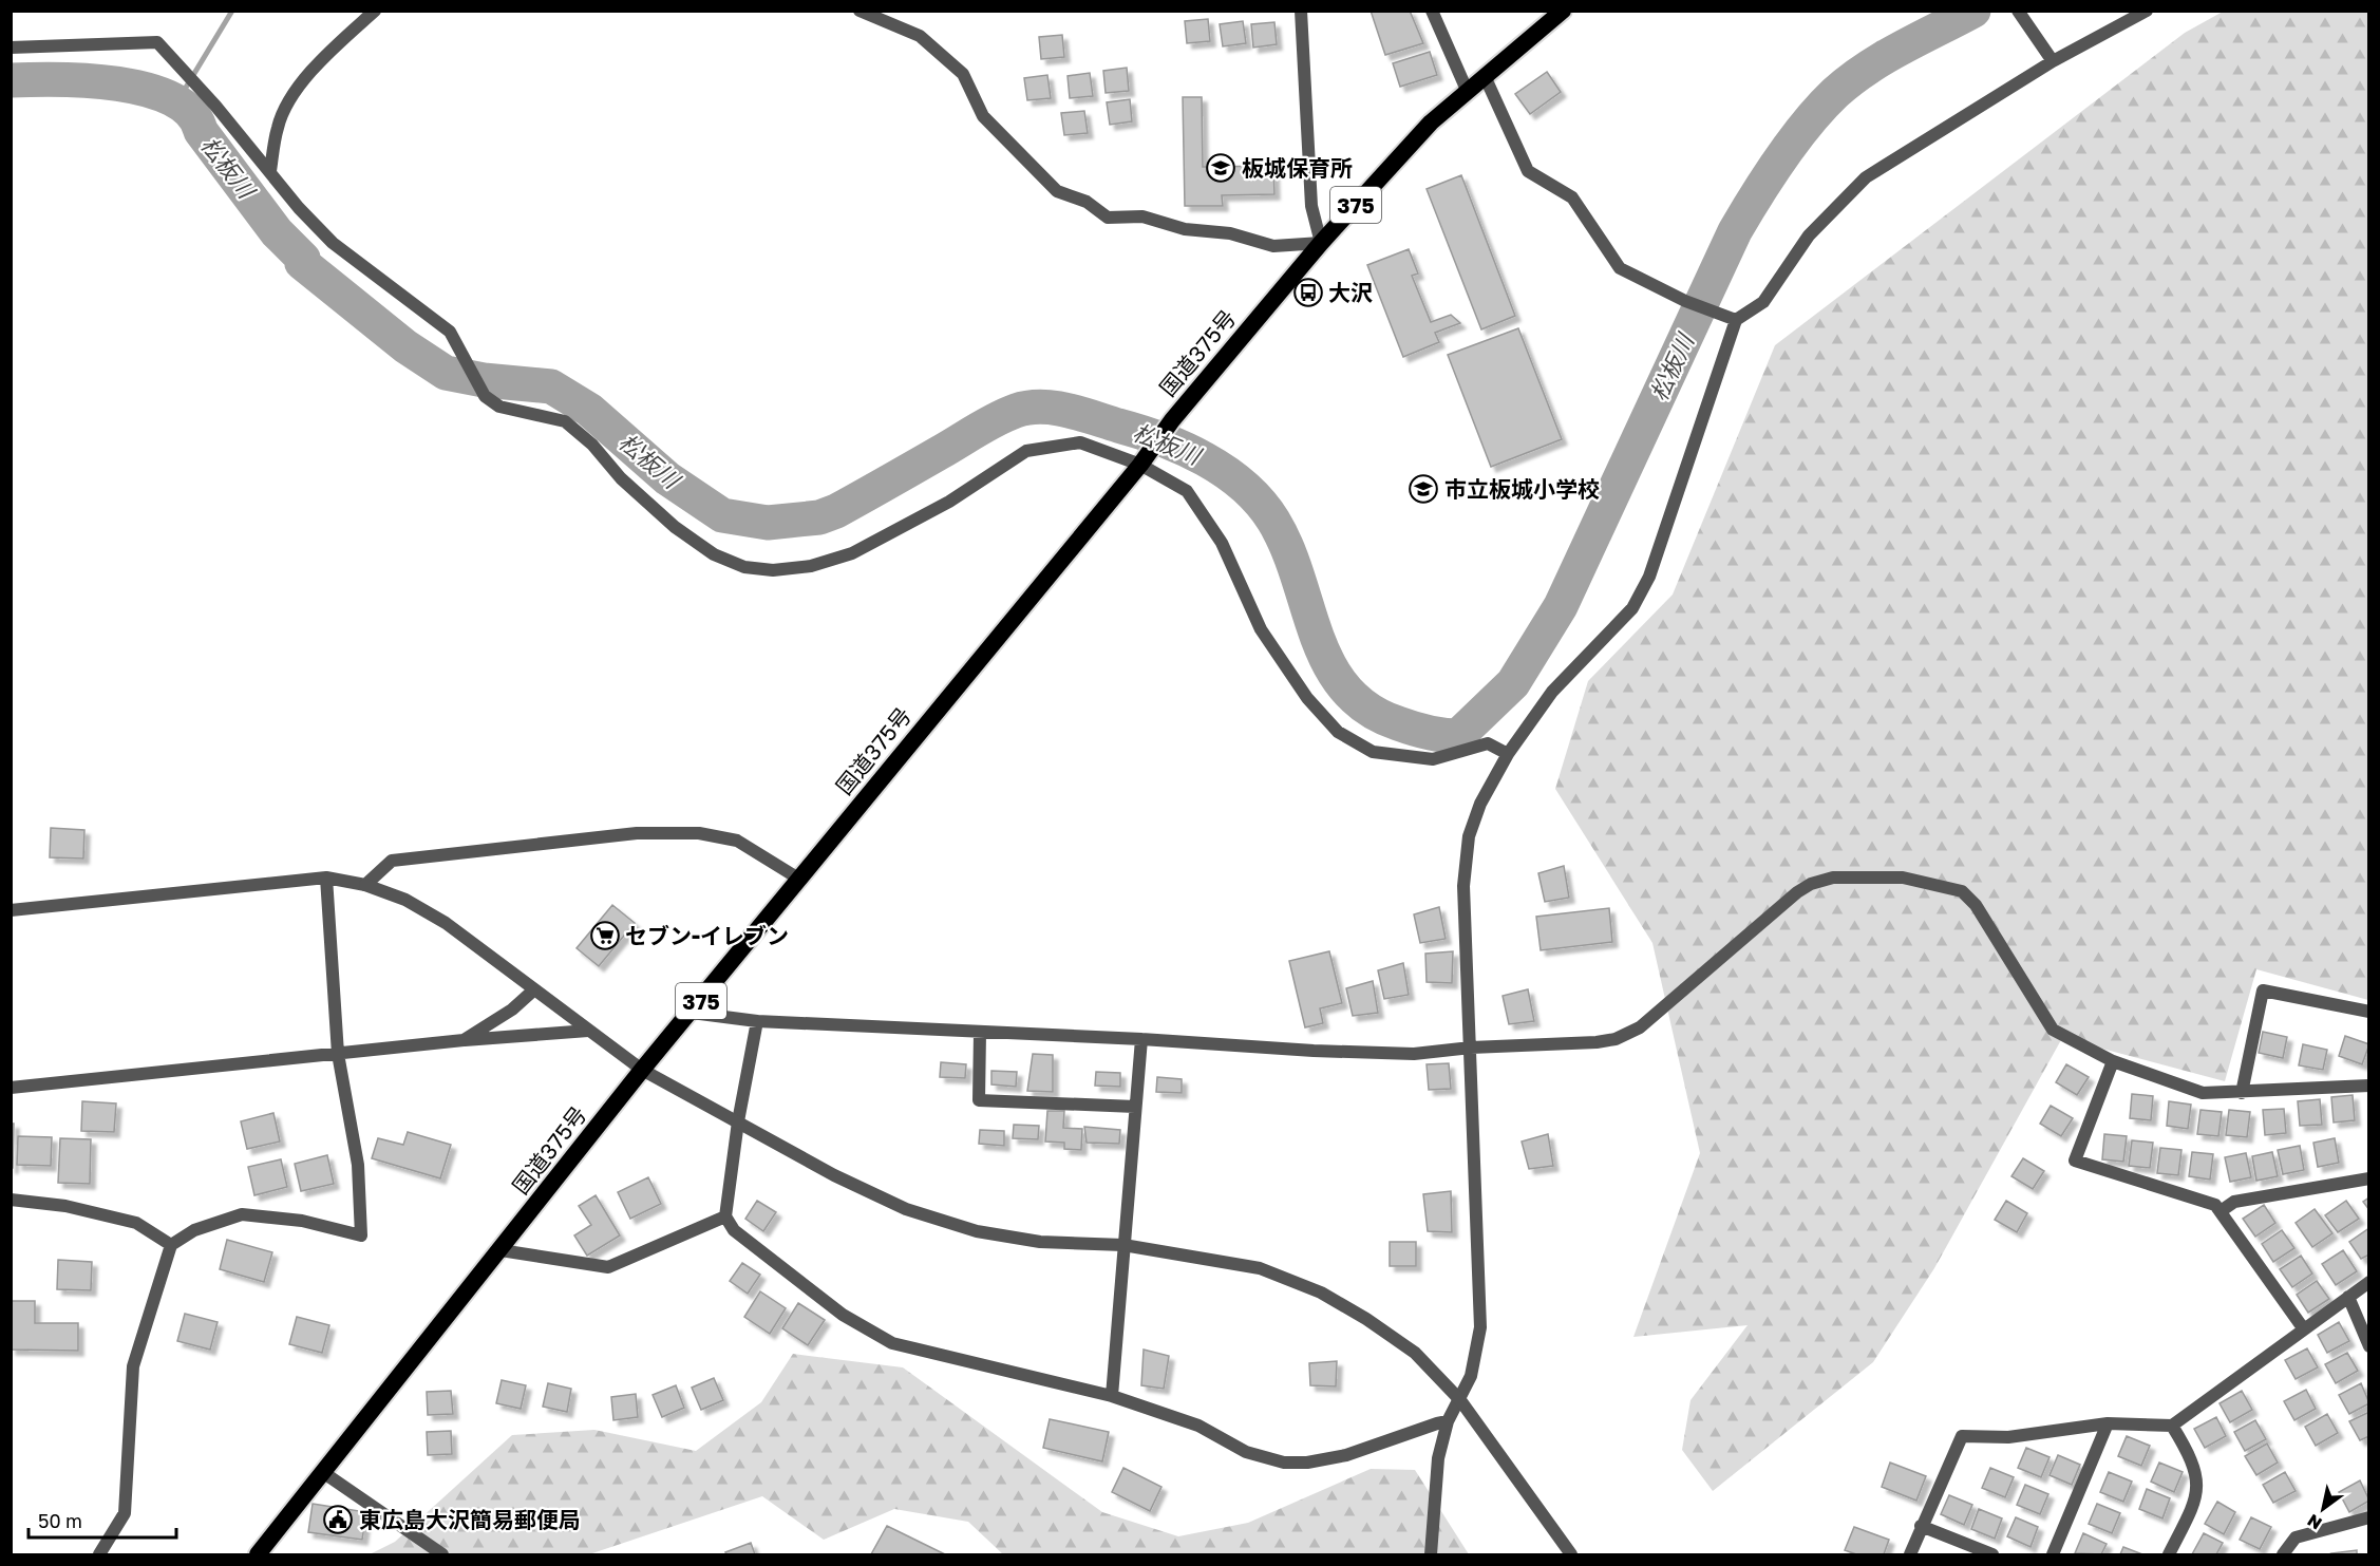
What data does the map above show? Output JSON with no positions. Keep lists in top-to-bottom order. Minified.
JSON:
{"streets":{"highway":["375","国道375号"]},"water":["松板川"],"places":{"school or university":["板城保育所","市立板城小学校"],"bus stop":["大沢"],"supermarket":["セブン-イレブン"],"public building":["東広島大沢簡易郵便局"]},"scale_bar":"50 m","north":"bottom left"}
